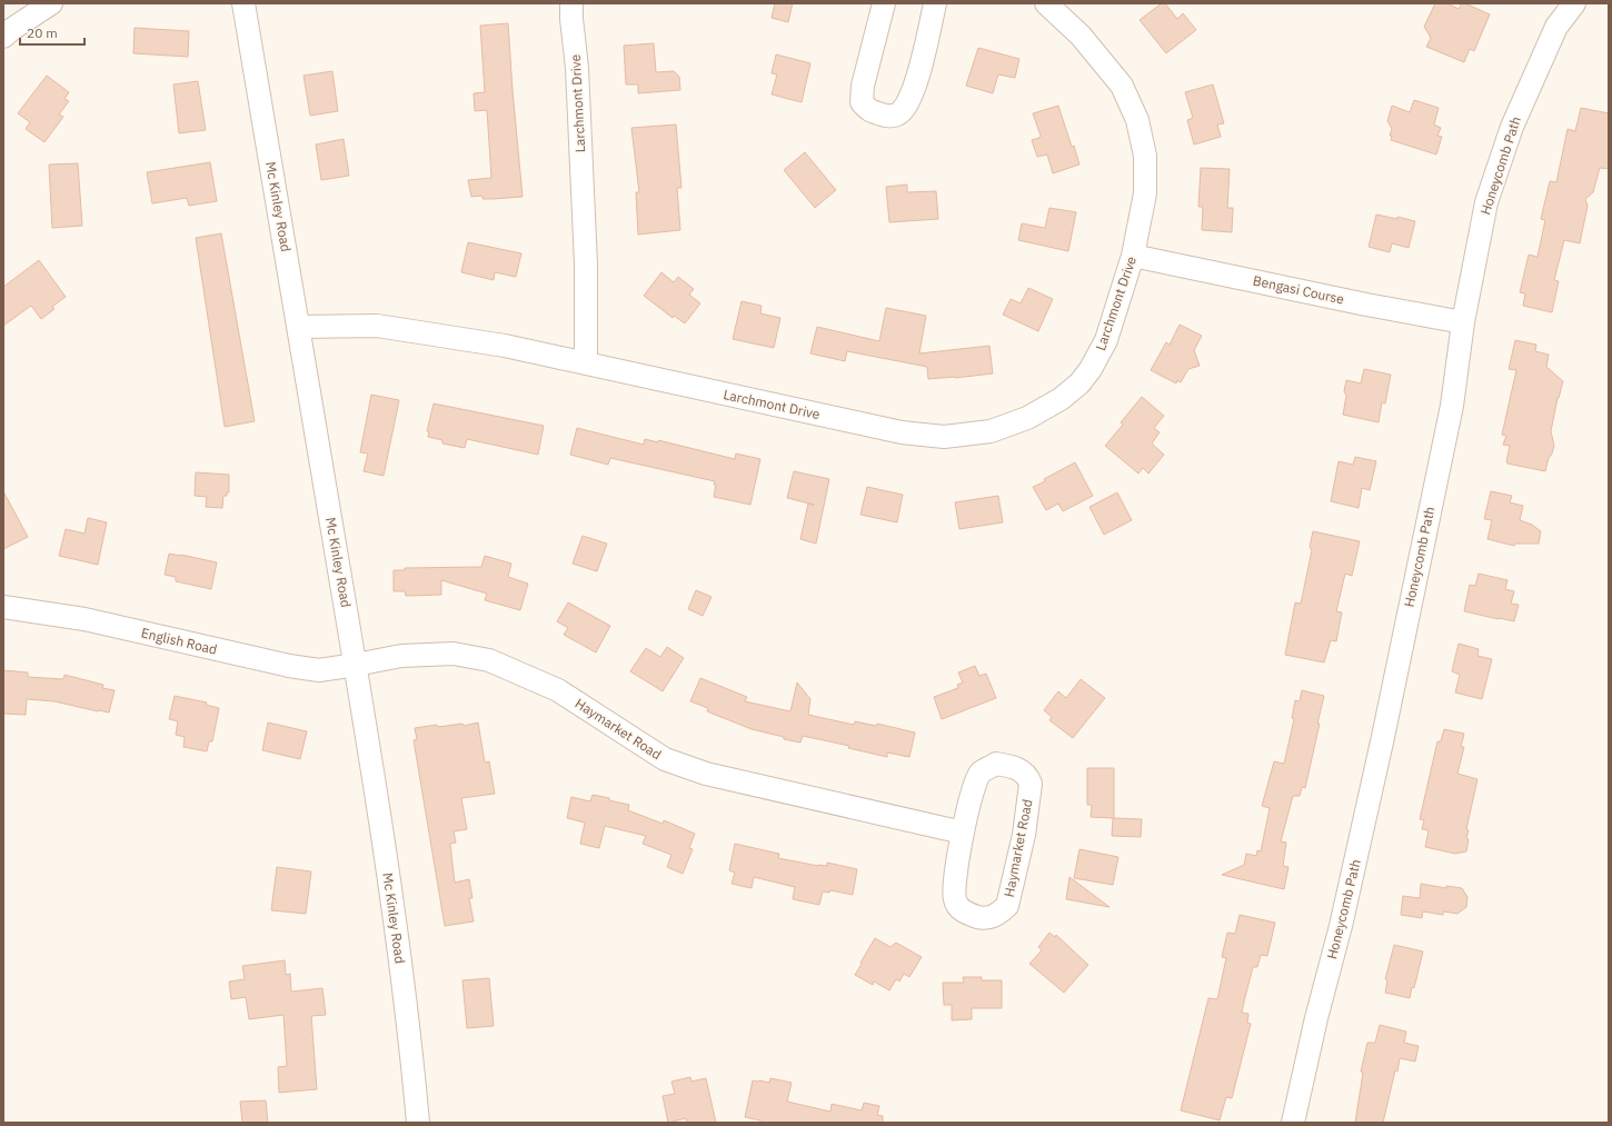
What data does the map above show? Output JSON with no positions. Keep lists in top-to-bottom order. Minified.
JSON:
{"streets":{"street":["Larchmont Drive","Honeycomb Path","Mc Kinley Road","Bengasi Course","English Road","Haymarket Road"]},"crossings":[["Larchmont Drive","Mc Kinley Road"],["Larchmont Drive","Bengasi Course"],["Honeycomb Path","Bengasi Course"],["Mc Kinley Road","English Road"],["Mc Kinley Road","Haymarket Road"],["English Road","Haymarket Road"]],"scale_bar":"20 m"}
